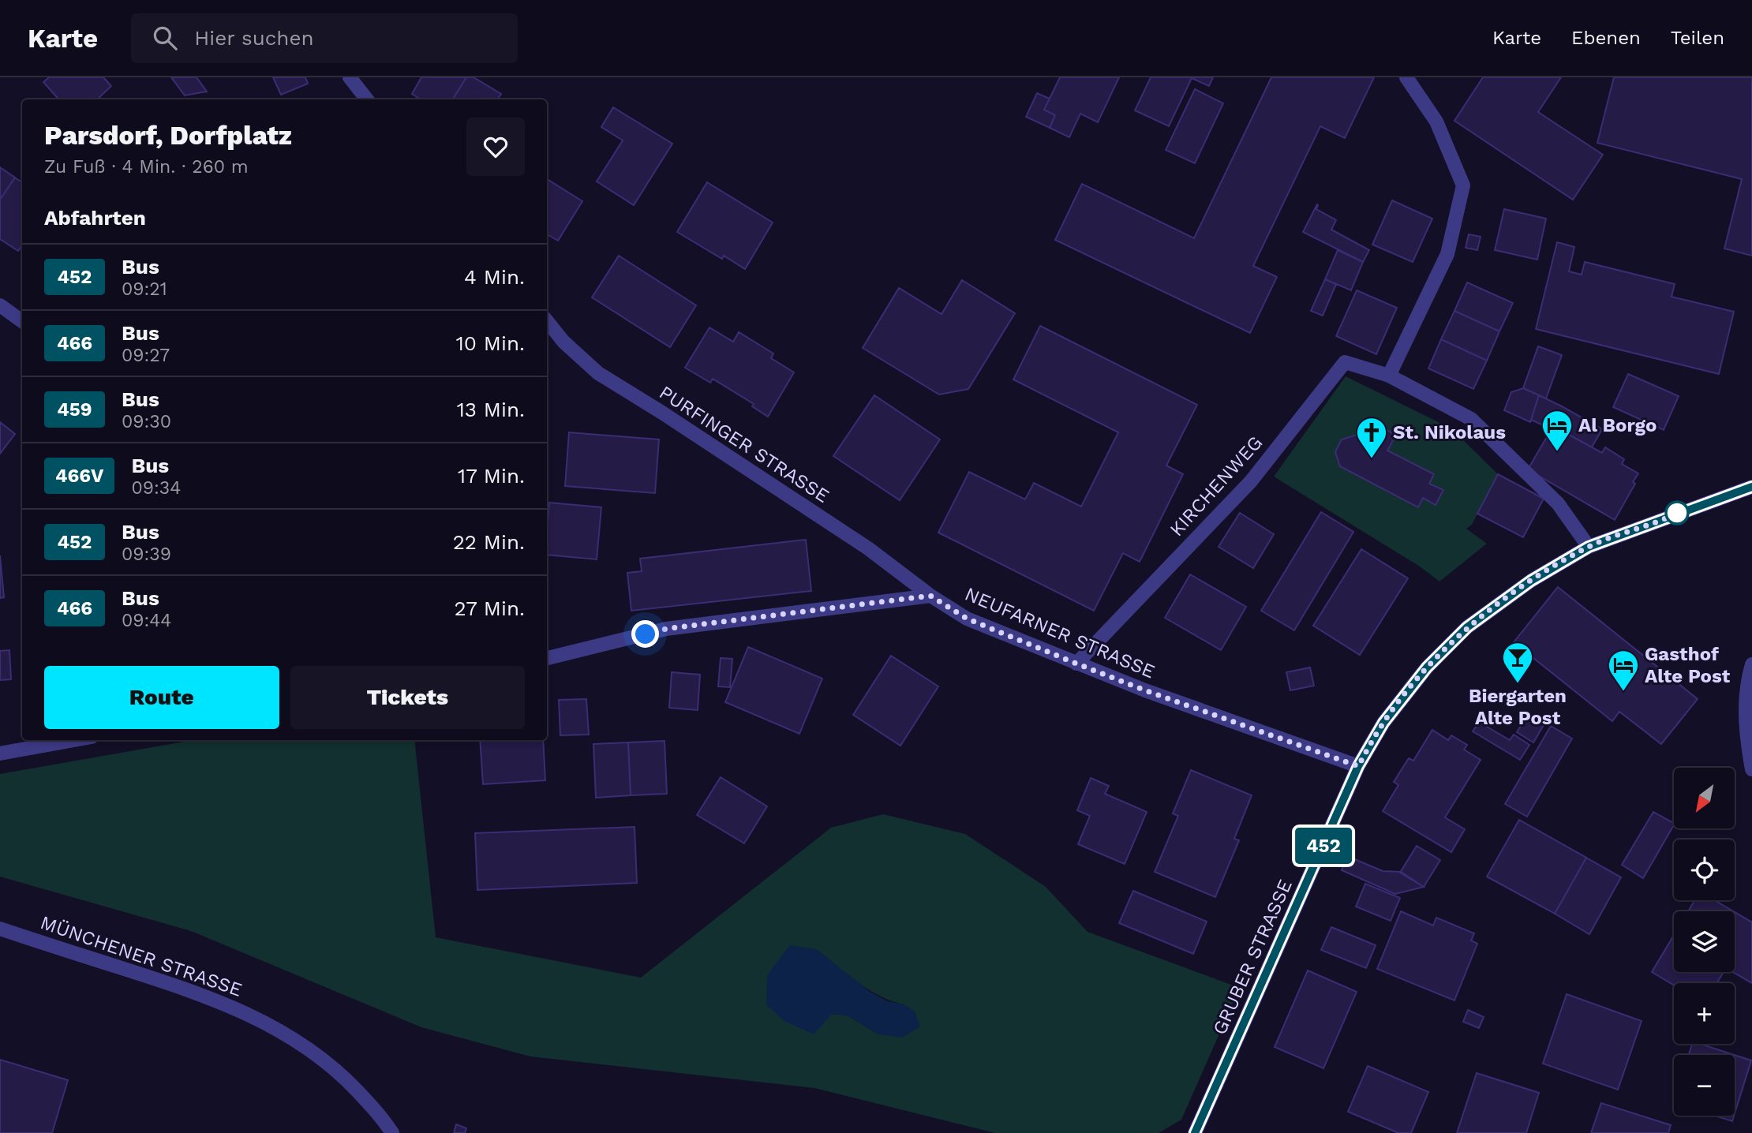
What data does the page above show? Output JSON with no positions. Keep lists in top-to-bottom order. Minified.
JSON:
{"streets":{"street":["PURFINGER STRASSE","KIRCHENWEG","NEUFARNER STRASSE","MÜNCHENER STRASSE","GRUBER STRASSE"]},"crossings":[["PURFINGER STRASSE","NEUFARNER STRASSE"],["KIRCHENWEG","NEUFARNER STRASSE"],["NEUFARNER STRASSE","GRUBER STRASSE"]],"places":{"hotel":["Al Borgo","Gasthof Alte Post"],"church":["St. Nikolaus"],"bar":["Biergarten Alte Post"]},"lines":["bus line 452"],"north":"bottom left","page":{"header":"Karte","search":"Hier suchen","nav":["Karte","Ebenen","Teilen"],"on_map":"452","heading":[["Parsdorf, Dorfplatz","Zu Fuß · 4 Min. · 260 m"],"Abfahrten"],"list":[{"mark":"452","name":"Bus","note":"09:21","value":"4 Min."},{"mark":"466","name":"Bus","note":"09:27","value":"10 Min."},{"mark":"459","name":"Bus","note":"09:30","value":"13 Min."},{"mark":"466V","name":"Bus","note":"09:34","value":"17 Min."},{"mark":"452","name":"Bus","note":"09:39","value":"22 Min."},{"mark":"466","name":"Bus","note":"09:44","value":"27 Min."}],"buttons":["Route","Tickets"],"map_buttons":["+","−"]}}
